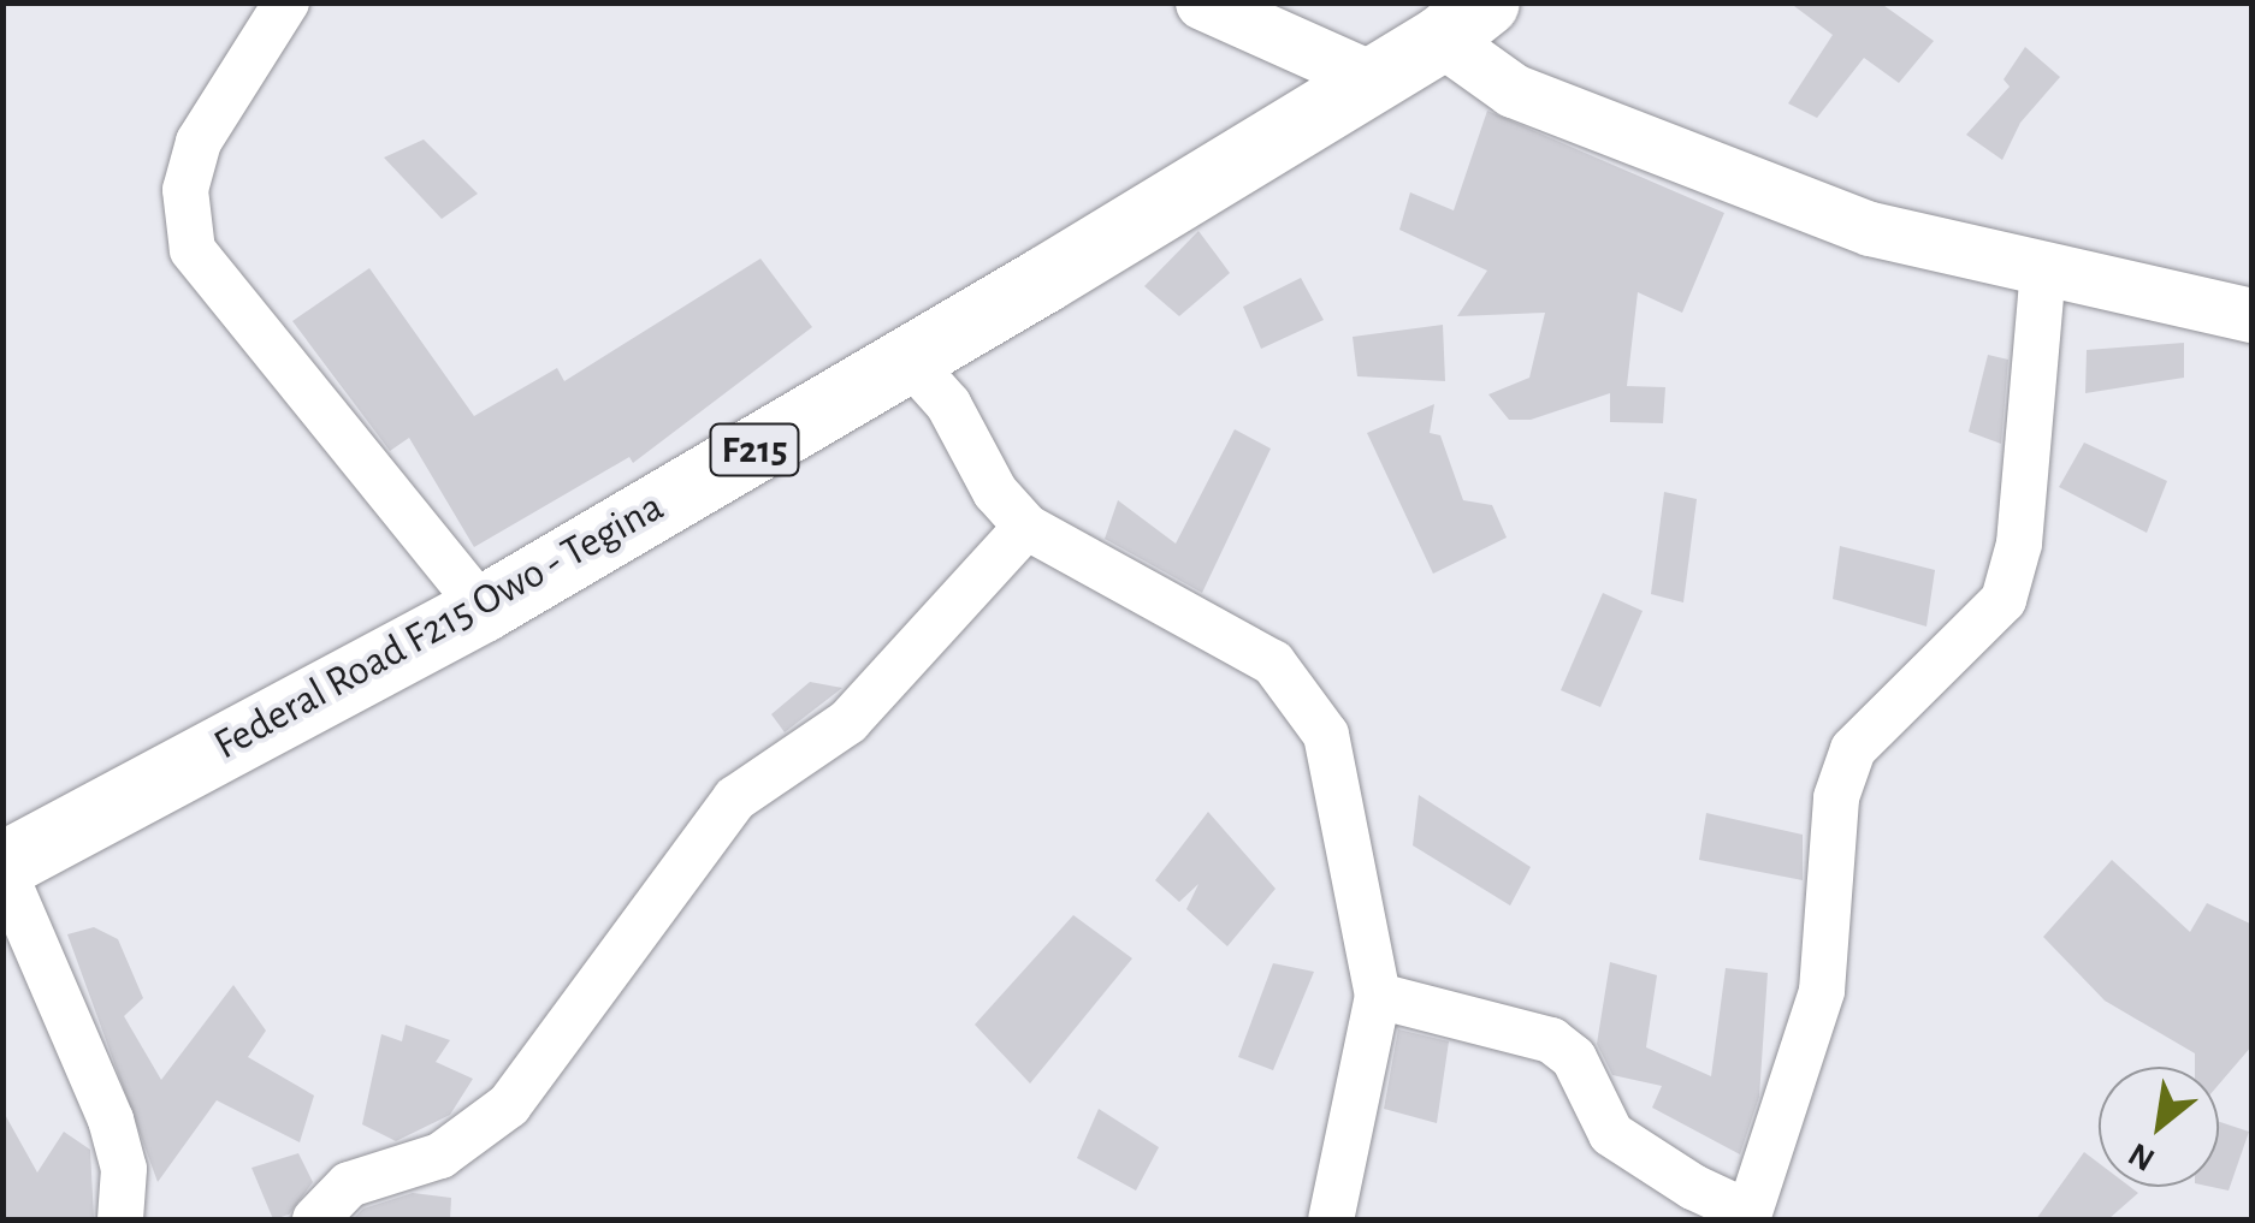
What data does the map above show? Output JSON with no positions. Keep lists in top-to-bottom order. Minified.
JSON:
{"streets":{"main road":["F215","Federal Road F215 Owo - Tegina"]},"north":"bottom left"}
